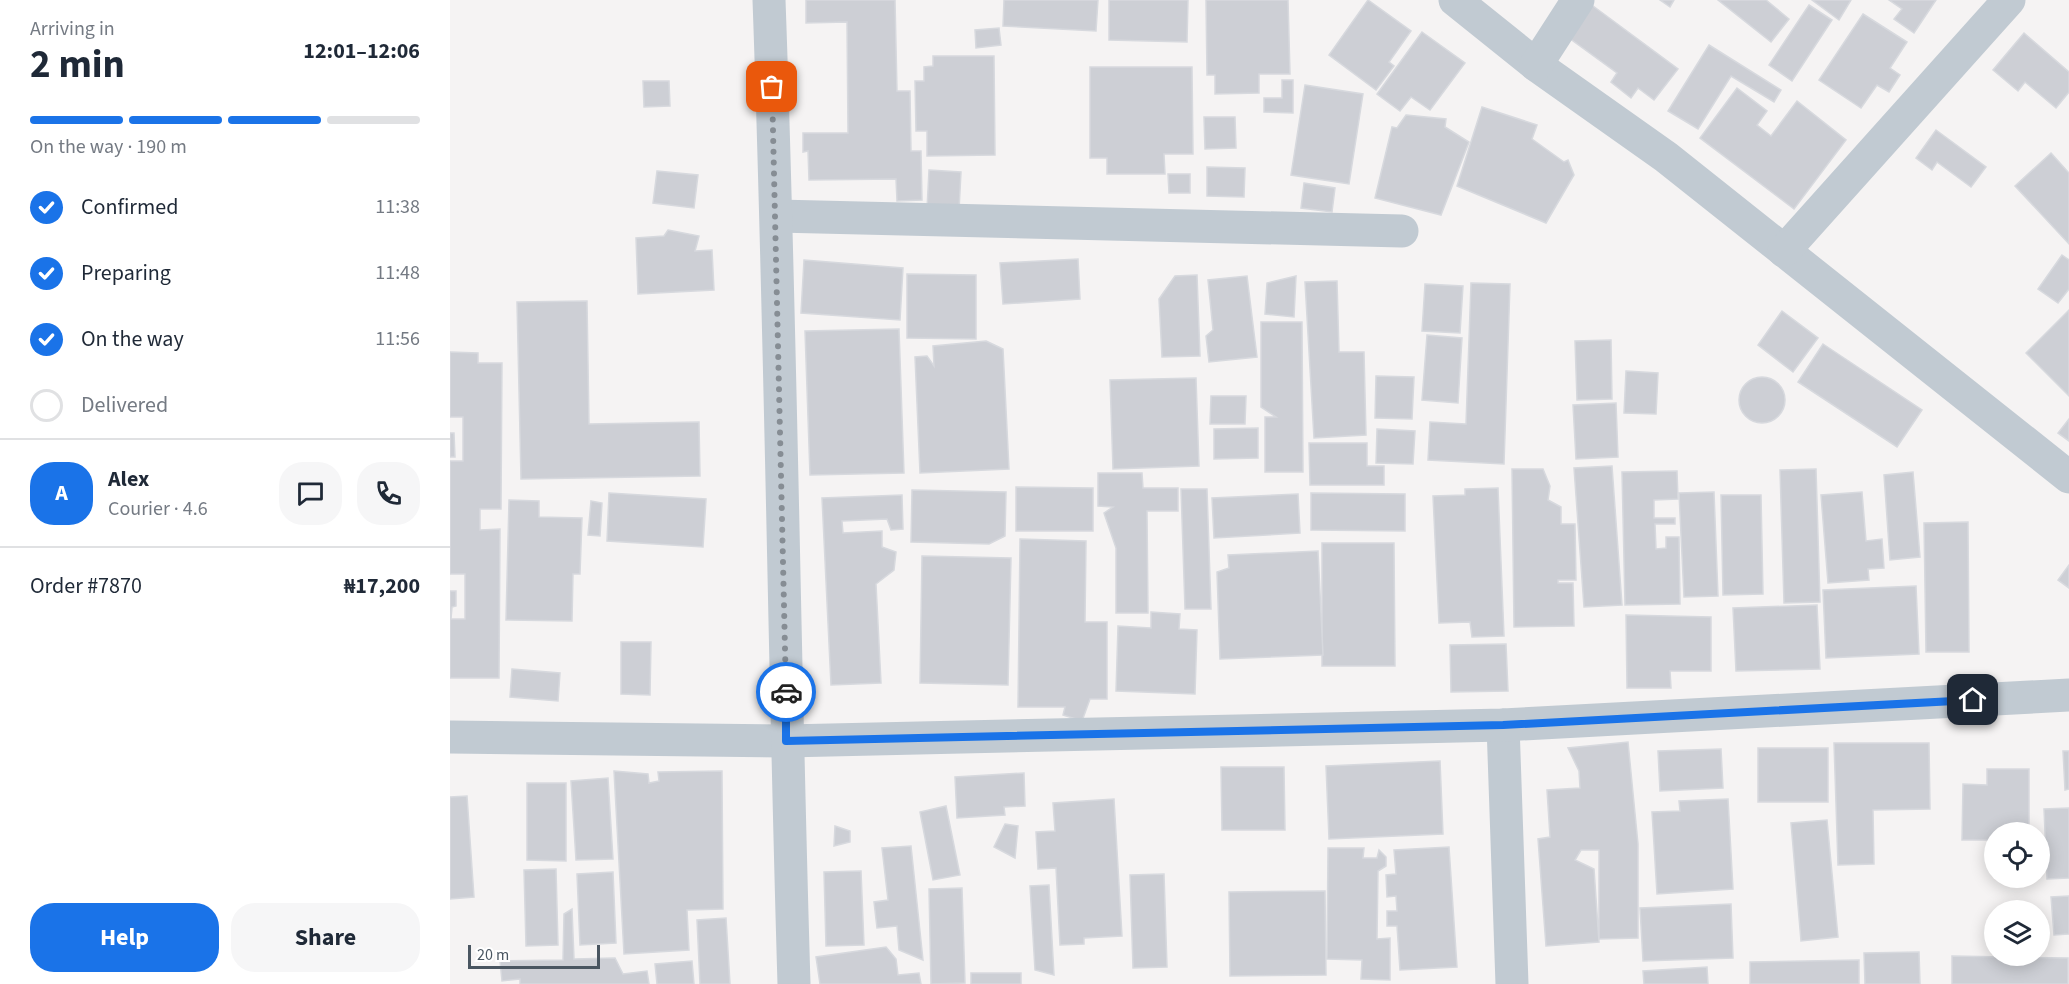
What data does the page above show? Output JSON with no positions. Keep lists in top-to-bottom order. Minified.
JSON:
{"scale_bar":"20 m","page":{"heading":["2 min","Arriving in","12:01–12:06"],"panel":["Alex","Courier · 4.6","Order #7870","₦17,200"],"bar":"On the way · 190 m","list":[["Confirmed","11:38"],["Preparing","11:48"],["On the way","11:56"],"Delivered"],"round":"A","buttons":["Help","Share"],"scale":"20 m"}}
